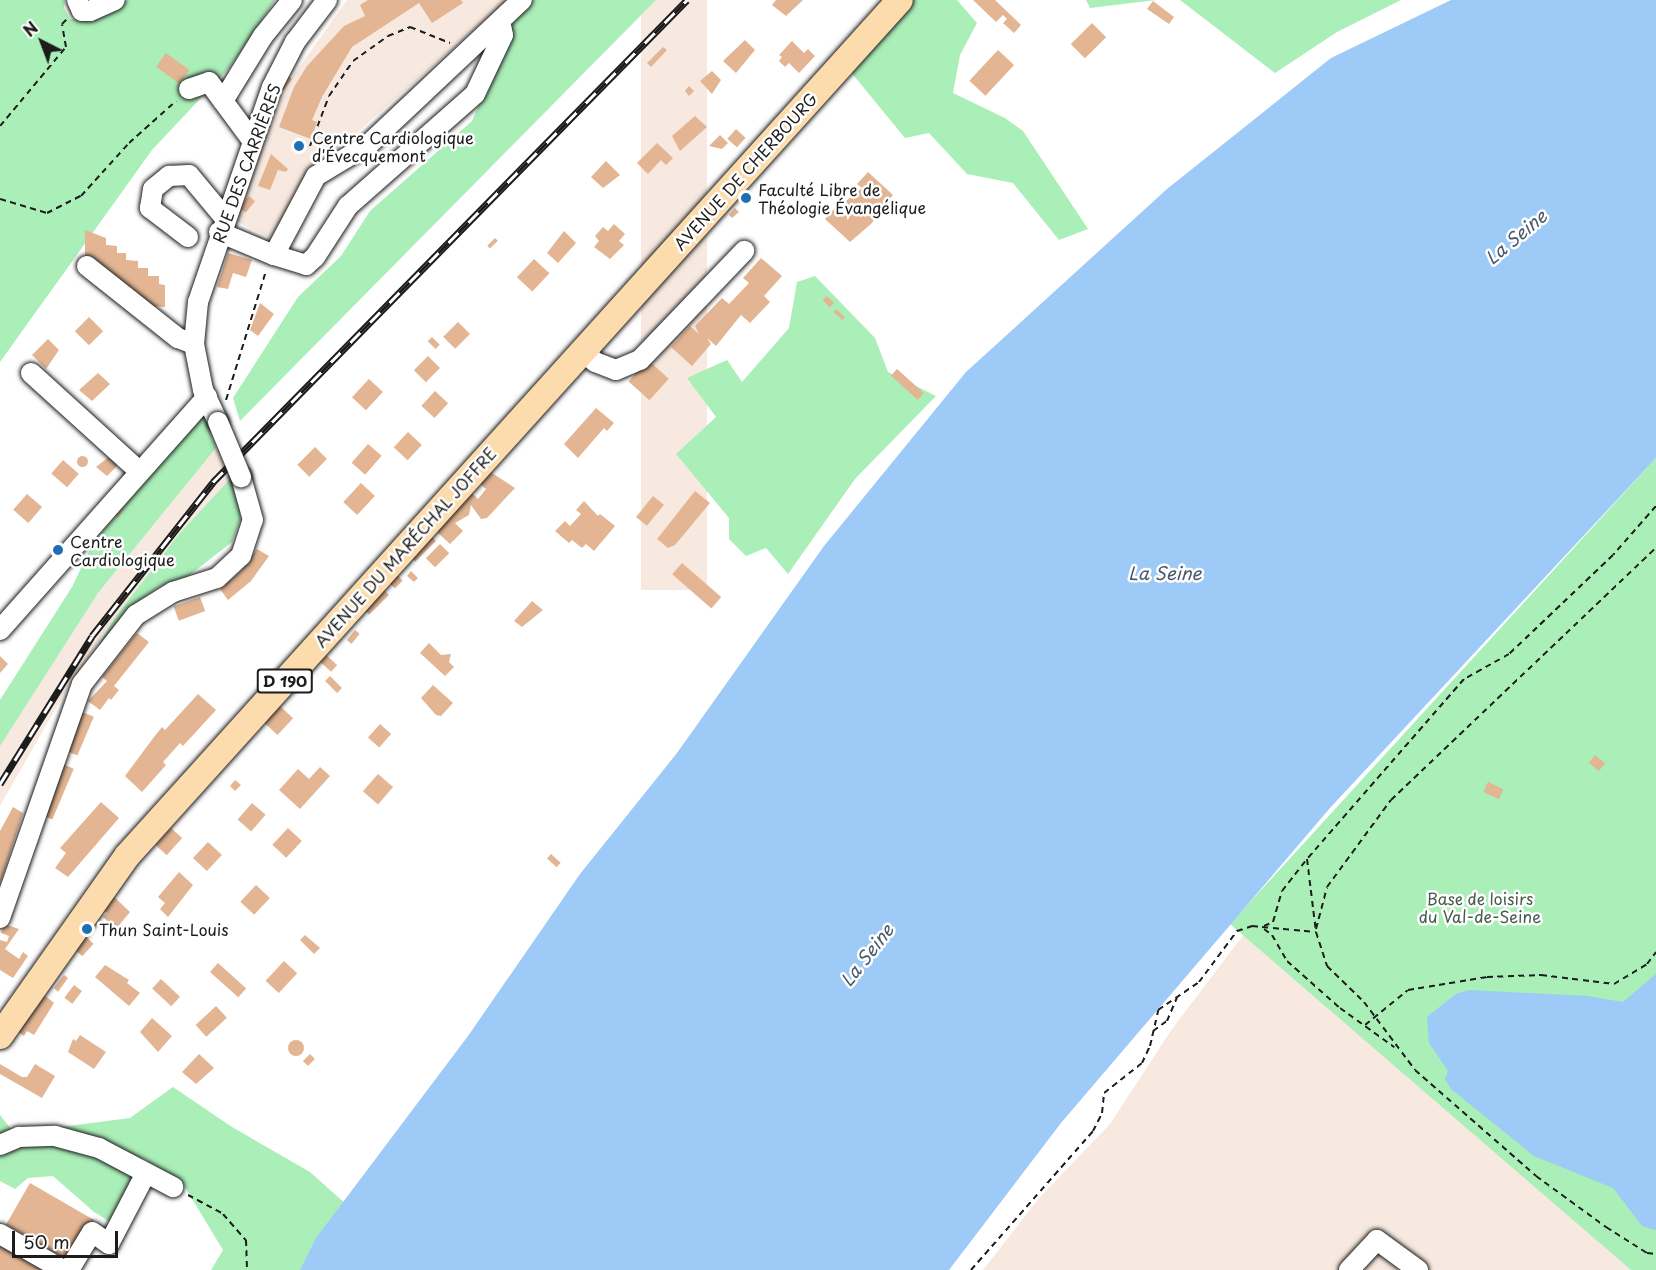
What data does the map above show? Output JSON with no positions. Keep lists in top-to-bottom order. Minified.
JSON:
{"streets":{"main road":["AVENUE DE CHERBOURG","AVENUE DU MARÉCHAL JOFFRE","D 190"],"street":["RUE DES CARRIÈRES"]},"crossings":[["AVENUE DE CHERBOURG","AVENUE DU MARÉCHAL JOFFRE"]],"water":["La Seine"],"parks":["Base de loisirs du Val-de-Seine"],"places":["Centre Cardiologique d'Évecquemont","Faculté Libre de Théologie Évangélique","Centre Cardiologique","Thun Saint-Louis"],"scale_bar":"50 m","north":"top left"}
